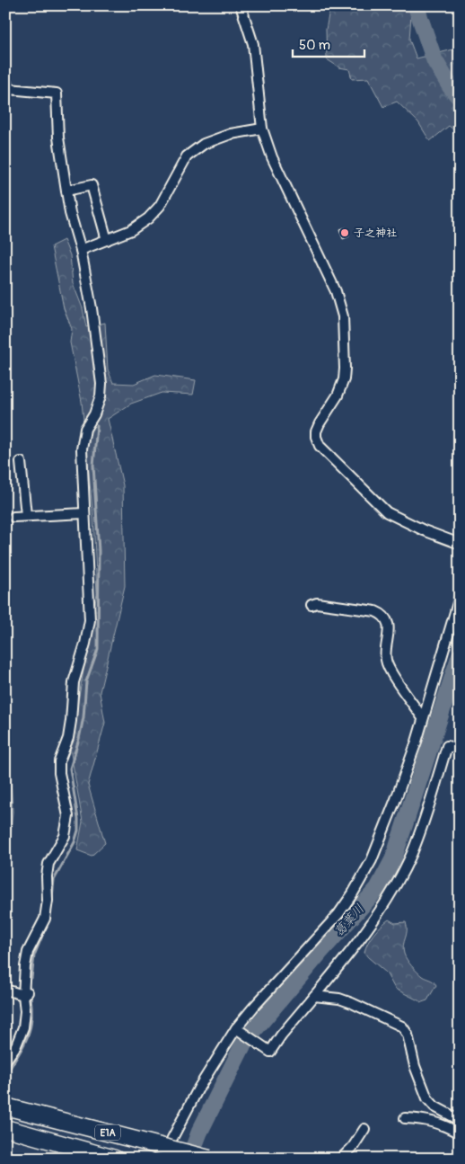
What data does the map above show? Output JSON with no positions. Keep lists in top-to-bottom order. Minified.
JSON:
{"streets":{"highway":["E1A"]},"water":["葛葉川"],"places":["子之神社"],"scale_bar":"50 m"}
